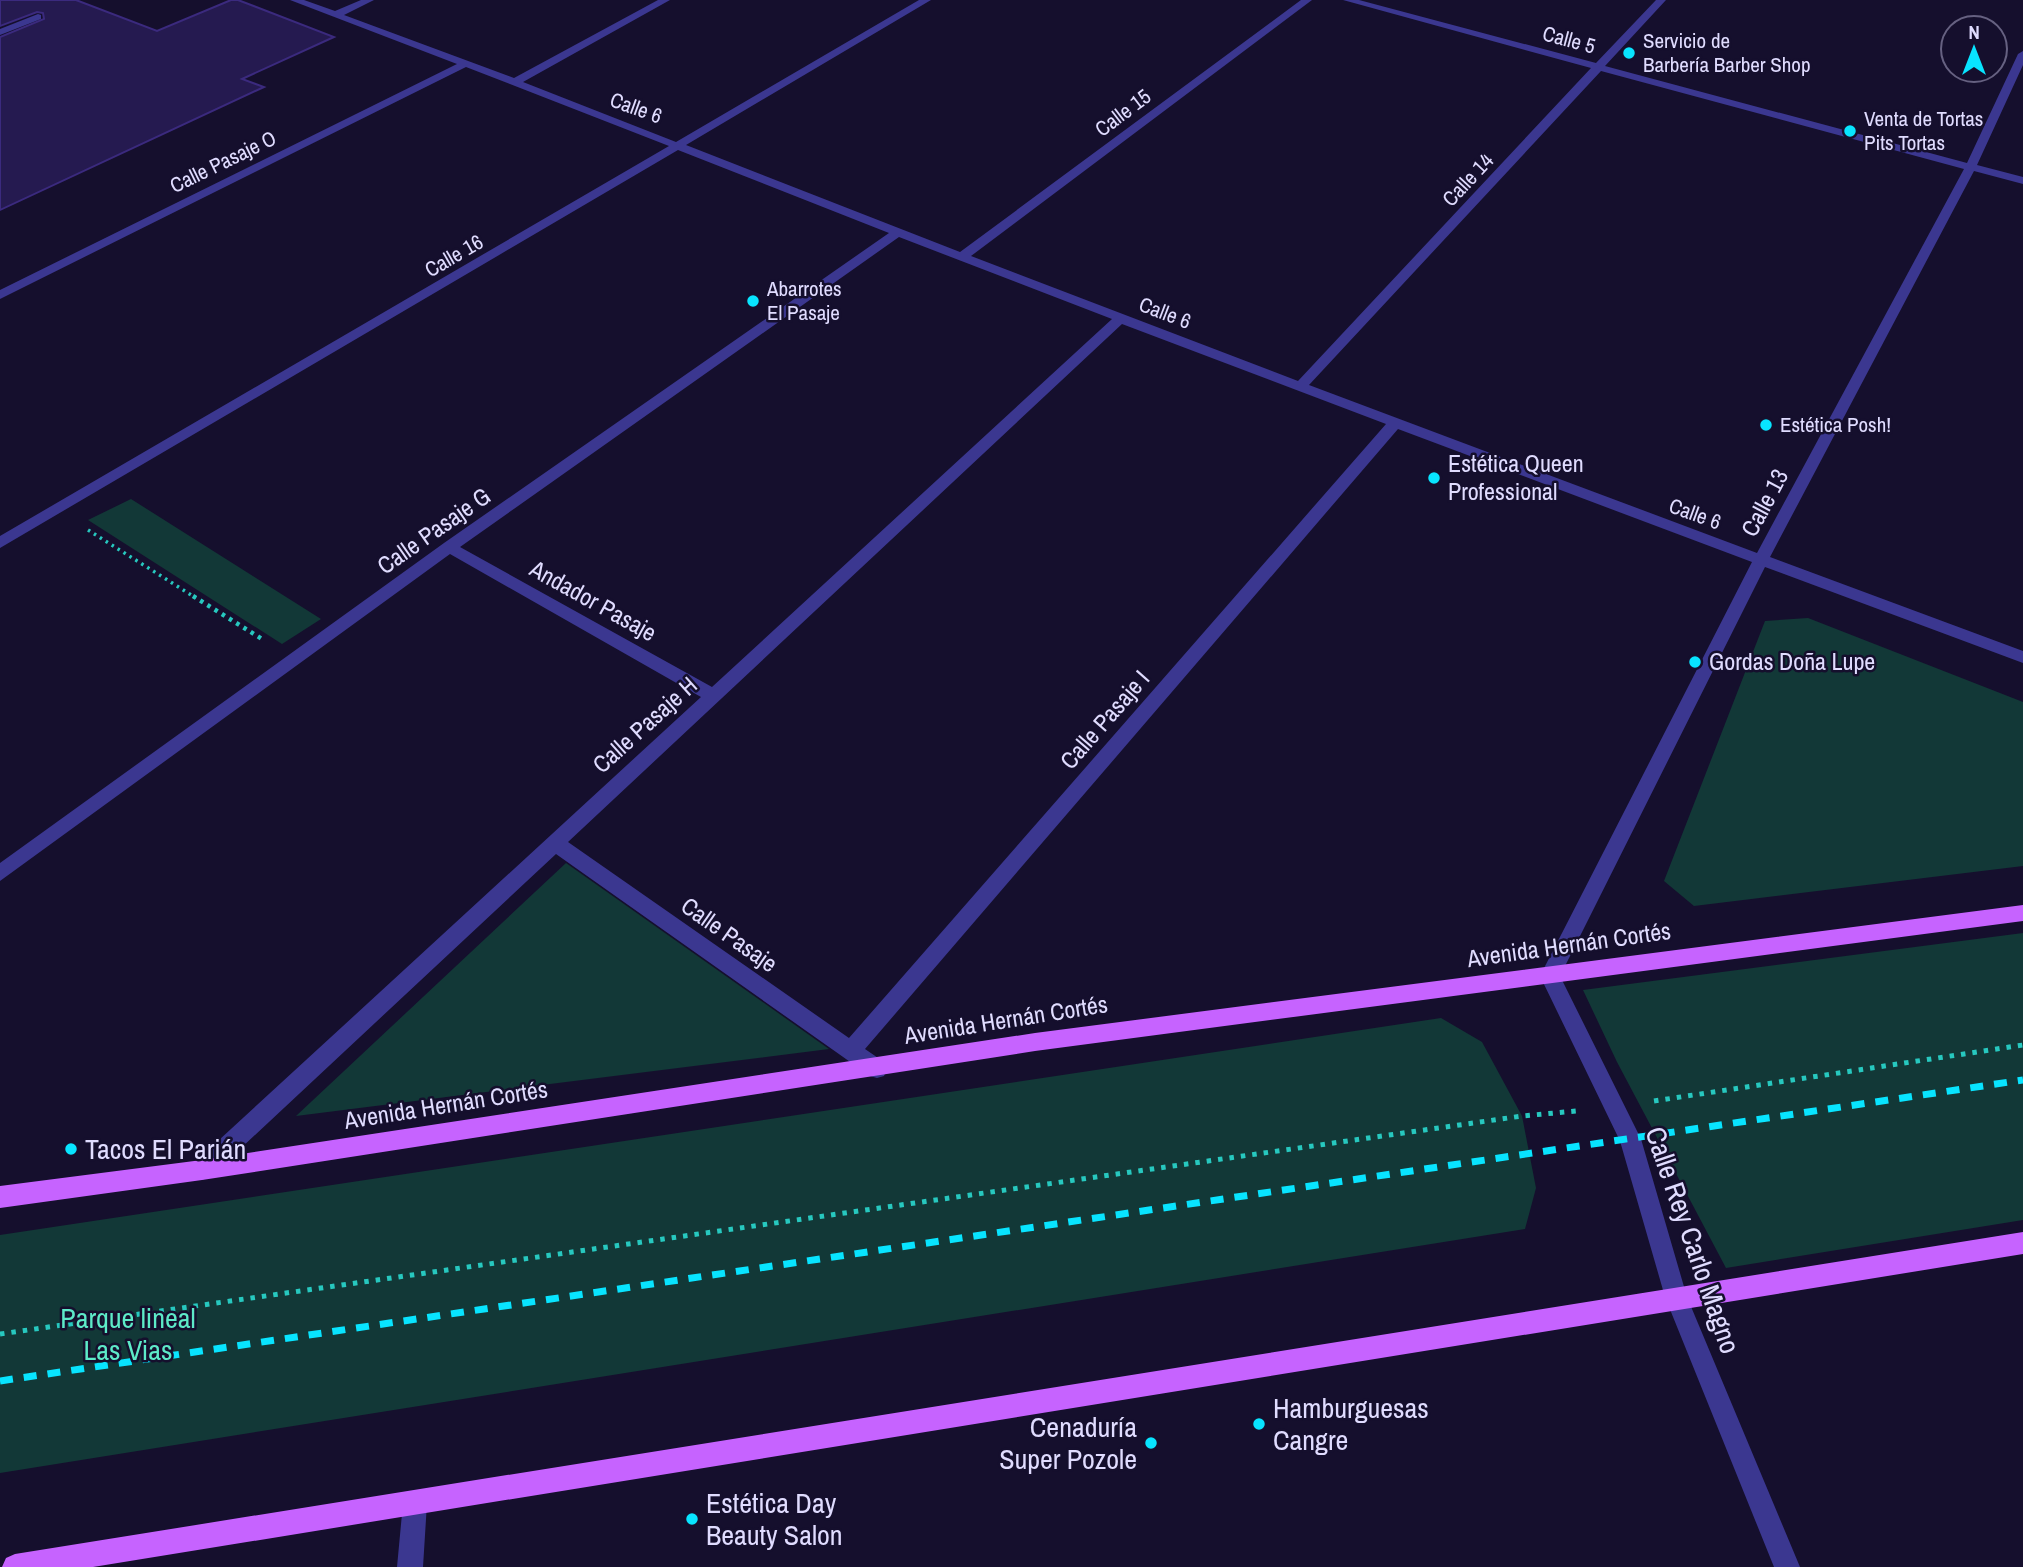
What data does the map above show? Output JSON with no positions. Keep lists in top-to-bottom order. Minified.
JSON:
{"streets":{"main road":["Avenida Hernán Cortés"],"street":["Calle 5","Calle 6","Calle 15","Calle Pasaje O","Calle 14","Calle 16","Calle 13","Calle Pasaje G","Andador Pasaje","Calle Pasaje I","Calle Pasaje H","Calle Pasaje","Calle Rey Carlo Magno"]},"crossings":[["Calle 5","Calle 14"],["Calle 5","Calle 13"],["Calle 6","Calle 15"],["Calle 6","Calle Pasaje O"],["Calle 6","Calle 14"],["Calle 6","Calle 16"],["Calle 6","Calle 13"],["Calle 6","Calle Pasaje G"],["Calle 6","Calle Pasaje I"],["Calle 6","Calle Pasaje H"],["Calle 13","Avenida Hernán Cortés"],["Calle 13","Calle Rey Carlo Magno"],["Calle Pasaje G","Andador Pasaje"],["Andador Pasaje","Calle Pasaje H"],["Calle Pasaje I","Calle Pasaje"],["Calle Pasaje H","Calle Pasaje"],["Calle Pasaje H","Avenida Hernán Cortés"],["Calle Pasaje","Avenida Hernán Cortés"],["Avenida Hernán Cortés","Calle Rey Carlo Magno"]],"parks":["Parque lineal Las Vias"],"places":["Servicio de Barbería Barber Shop","Venta de Tortas Pits Tortas","Abarrotes El Pasaje","Estética Posh!","Estética Queen Professional","Gordas Doña Lupe","Tacos El Parián","Hamburguesas Cangre","Cenaduría Super Pozole","Estética Day Beauty Salon"],"north":"top"}
